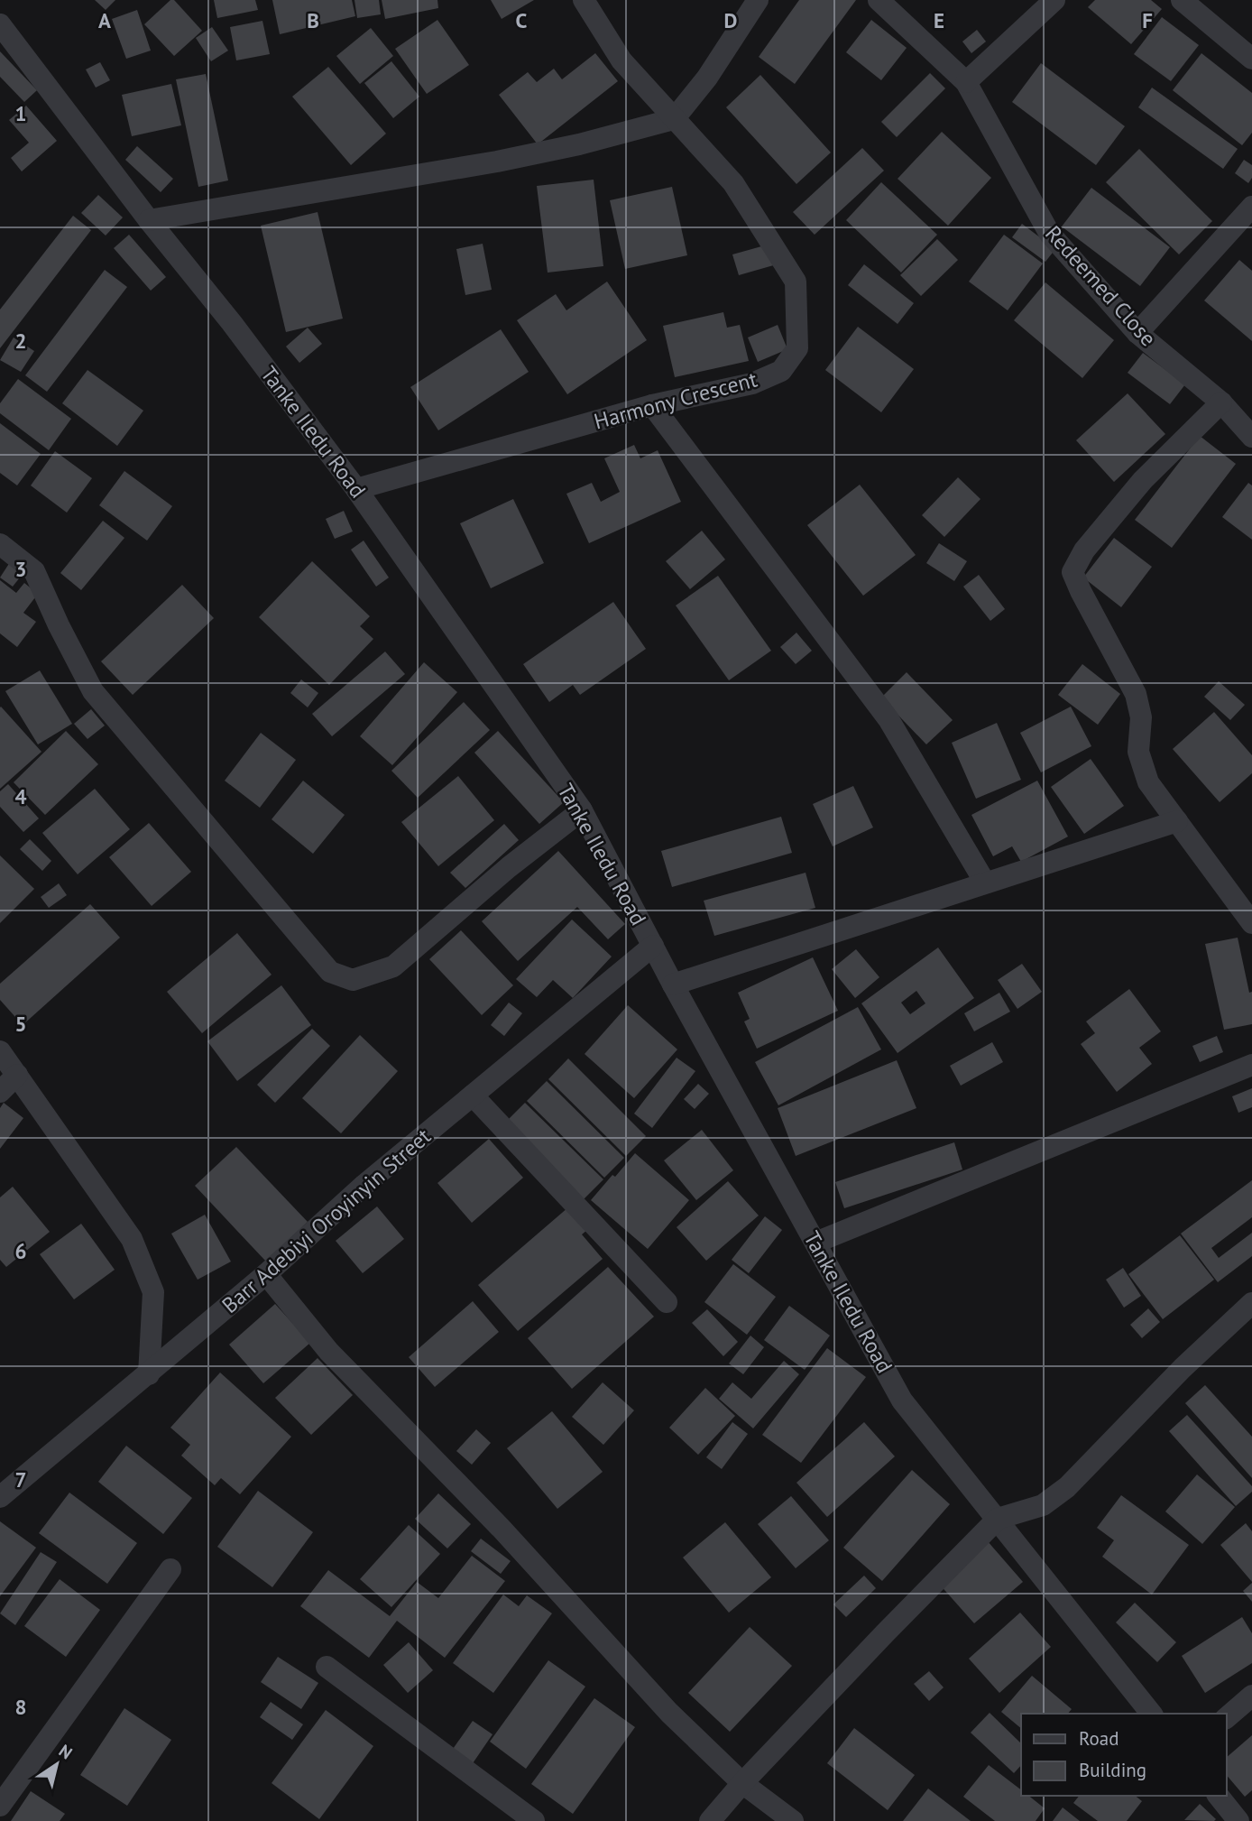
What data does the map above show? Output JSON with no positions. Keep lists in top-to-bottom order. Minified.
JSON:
{"streets":{"street":["Redeemed Close","Harmony Crescent","Tanke Iledu Road","Barr Adebiyi Oroyinyin Street"]},"crossings":[["Harmony Crescent","Tanke Iledu Road"],["Tanke Iledu Road","Barr Adebiyi Oroyinyin Street"]],"legend":["Road","Building"],"north":"top right","grid":{"columns":["A","B","C","D","E","F"],"rows":["1","2","3","4","5","6","7","8"]}}
